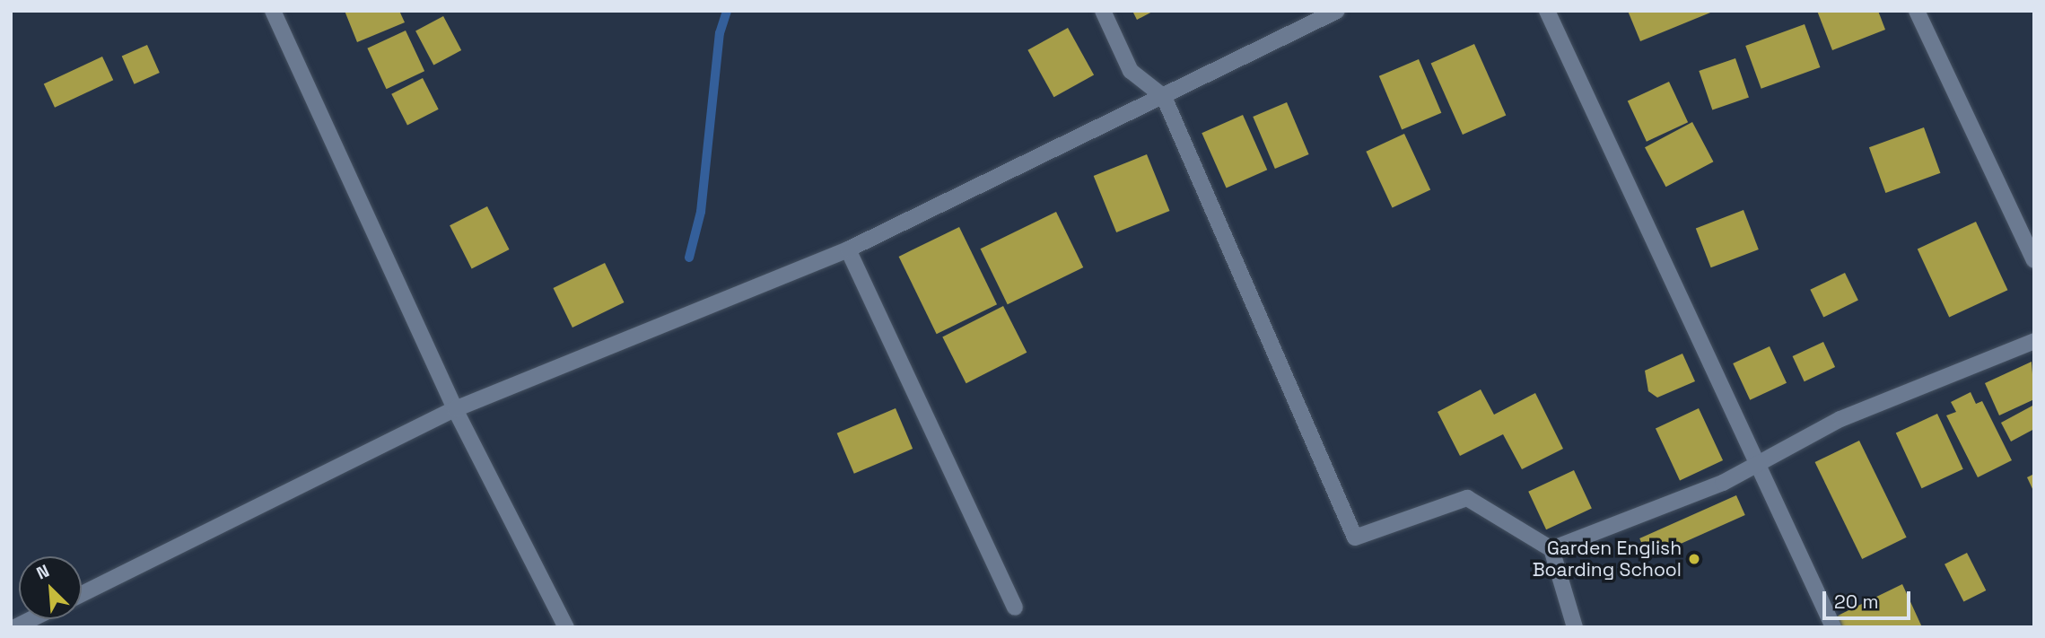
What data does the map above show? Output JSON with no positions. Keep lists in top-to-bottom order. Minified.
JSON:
{"places":["Garden English Boarding School"],"scale_bar":"20 m","north":"top left"}
